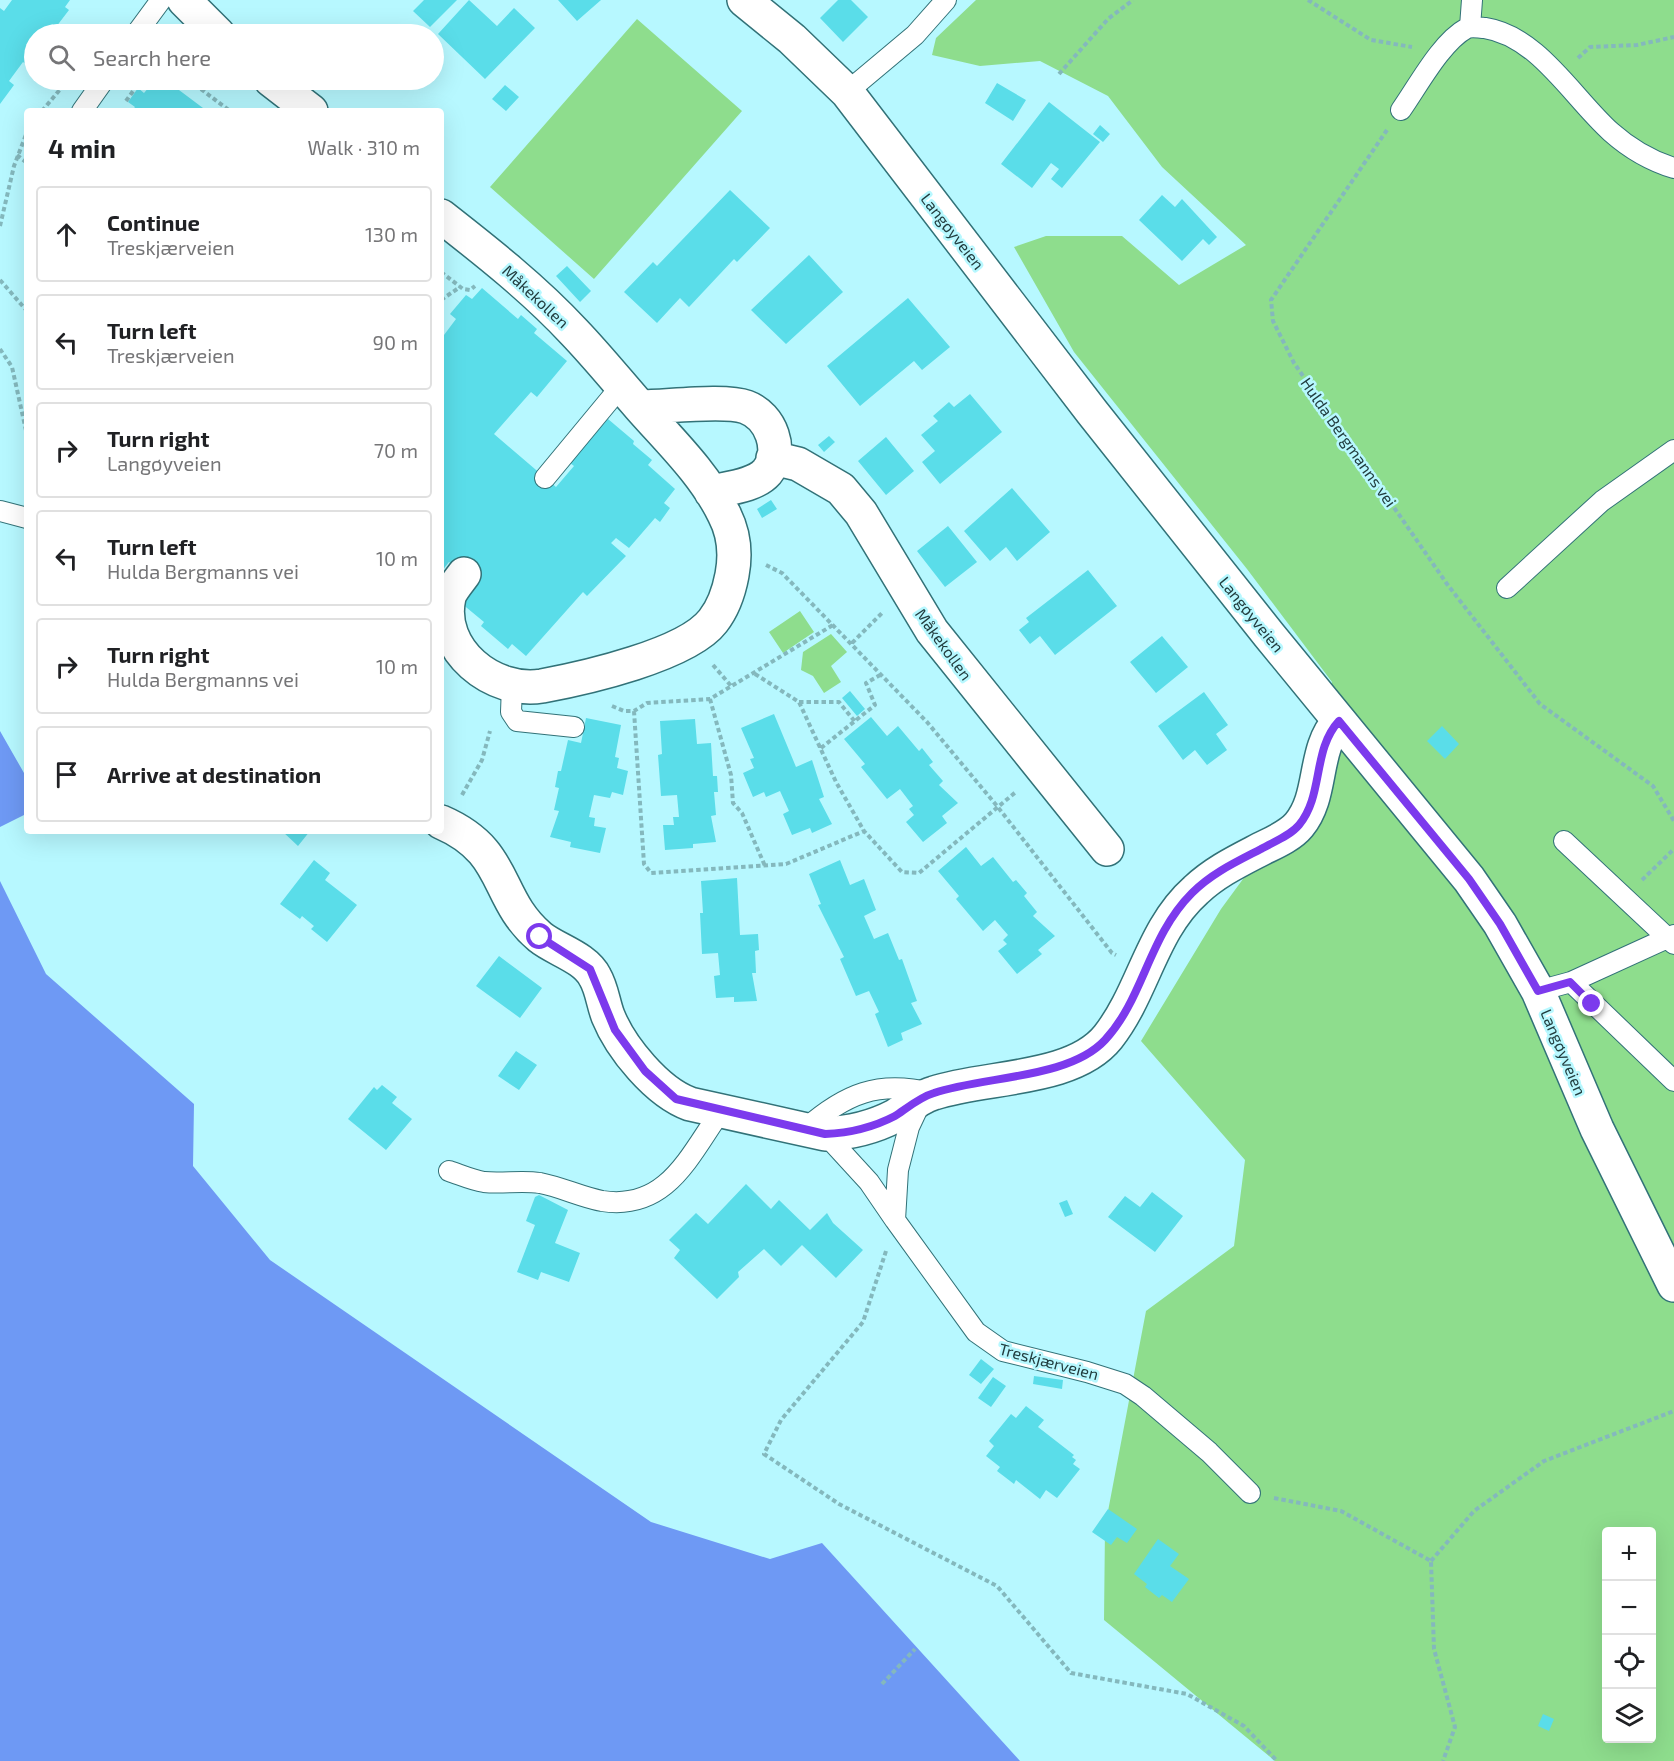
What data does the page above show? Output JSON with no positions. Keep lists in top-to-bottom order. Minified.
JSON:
{"streets":{"street":["Langøyveien","Måkekollen"],"lane":["Treskjærveien"],"path":["Hulda Bergmanns vei"]},"page":{"search":"Search here","heading":["4 min","Walk · 310 m"],"list":[["Continue","Treskjærveien","130 m"],["Turn left","Treskjærveien","90 m"],["Turn right","Langøyveien","70 m"],["Turn left","Hulda Bergmanns vei","10 m"],["Turn right","Hulda Bergmanns vei","10 m"],"Arrive at destination"],"map_buttons":["+","−"]}}
